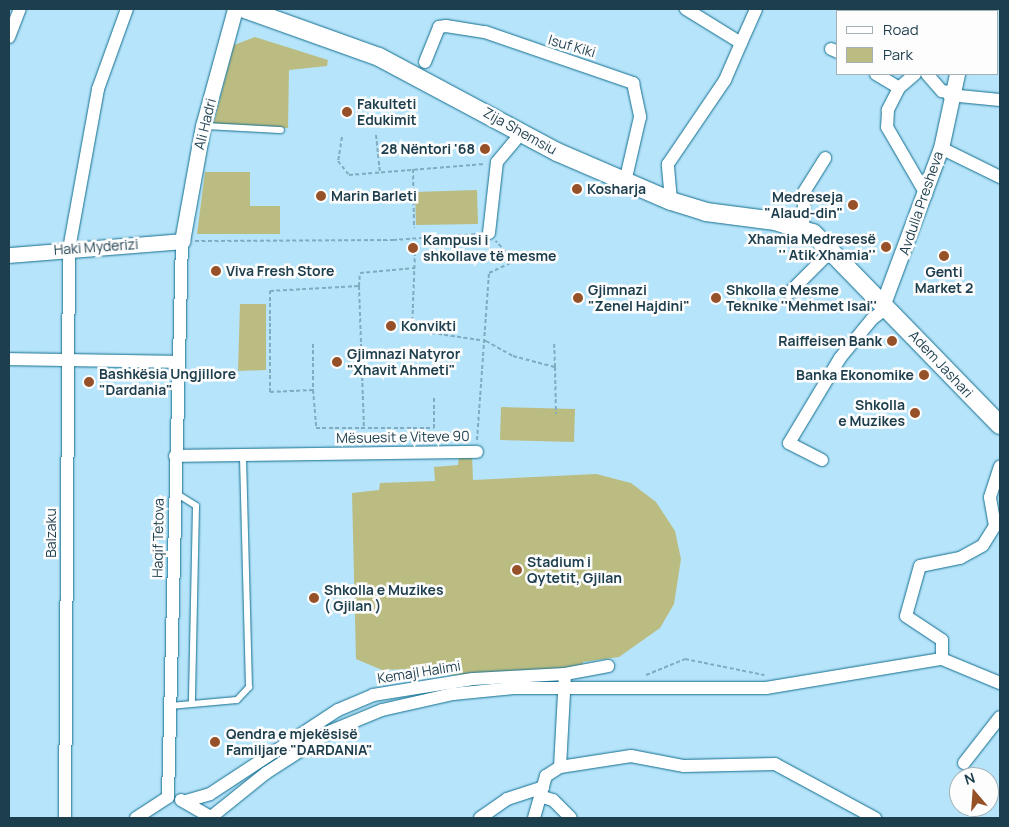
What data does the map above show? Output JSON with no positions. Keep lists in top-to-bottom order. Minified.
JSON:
{"streets":{"main road":["Zija Shemsiu","Adem Jashari"],"street":["Isuf Kiki","Ali Hadri","Avdulla Presheva","Haki Myderizi","Mësuesit e Viteve 90","Balzaku","Haqif Tetova","Kemajl Halimi"]},"crossings":[["Isuf Kiki","Zija Shemsiu"],["Ali Hadri","Haki Myderizi"],["Ali Hadri","Haqif Tetova"],["Zija Shemsiu","Avdulla Presheva"],["Zija Shemsiu","Adem Jashari"],["Avdulla Presheva","Adem Jashari"],["Haki Myderizi","Balzaku"],["Haki Myderizi","Haqif Tetova"],["Mësuesit e Viteve 90","Haqif Tetova"]],"places":["Fakulteti Edukimit","28 Nëntori '68","Kosharja","Marin Barleti","Medreseja \"Alaud-din\"","Xhamia Medresesë '' Atik Xhamia''","Kampusi i shkollave të mesme","Genti Market 2","Viva Fresh Store","Gjimnazi \"Zenel Hajdini\"","Shkolla e Mesme Teknike ''Mehmet Isai''","Konvikti","Raiffeisen Bank","Gjimnazi Natyror \"Xhavit Ahmeti\"","Banka Ekonomike","Bashkësia Ungjillore \"Dardania\"","Shkolla e Muzikes","Stadium i Qytetit, Gjilan","Shkolla e Muzikes ( Gjilan )","Qendra e mjekësisë Familjare \"DARDANIA\""],"legend":["Road","Park"],"north":"top"}
